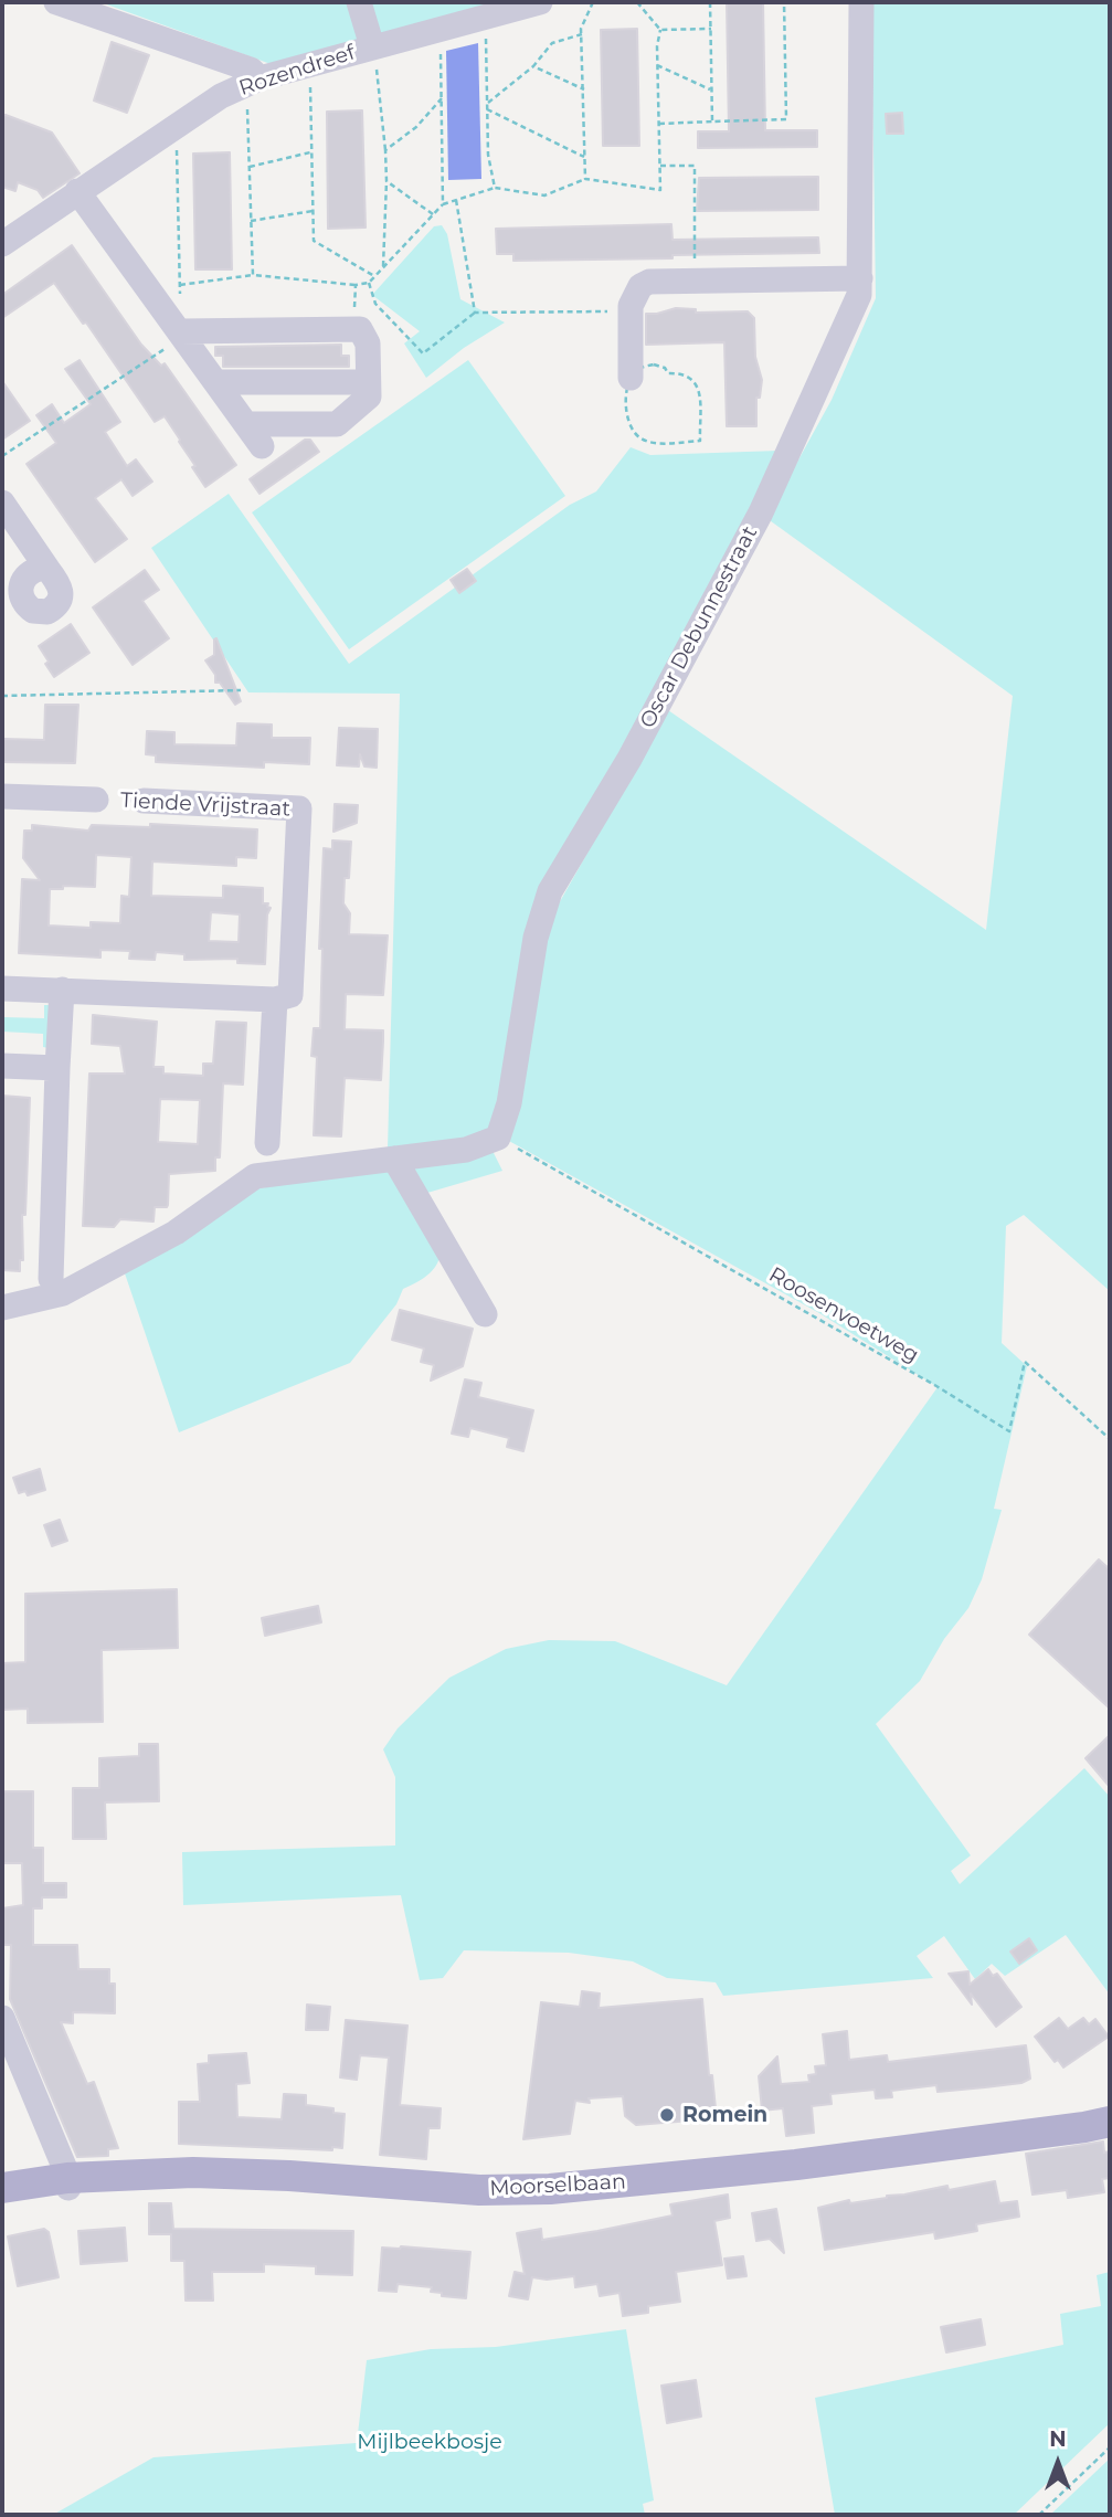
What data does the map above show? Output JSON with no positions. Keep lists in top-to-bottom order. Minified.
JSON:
{"streets":{"main road":["Moorselbaan"],"street":["Rozendreef","Oscar Debunnestraat","Tiende Vrijstraat"],"path":["Roosenvoetweg"]},"crossings":[["Oscar Debunnestraat","Roosenvoetweg"]],"parks":["Mijlbeekbosje"],"places":["Romein"],"north":"top"}
